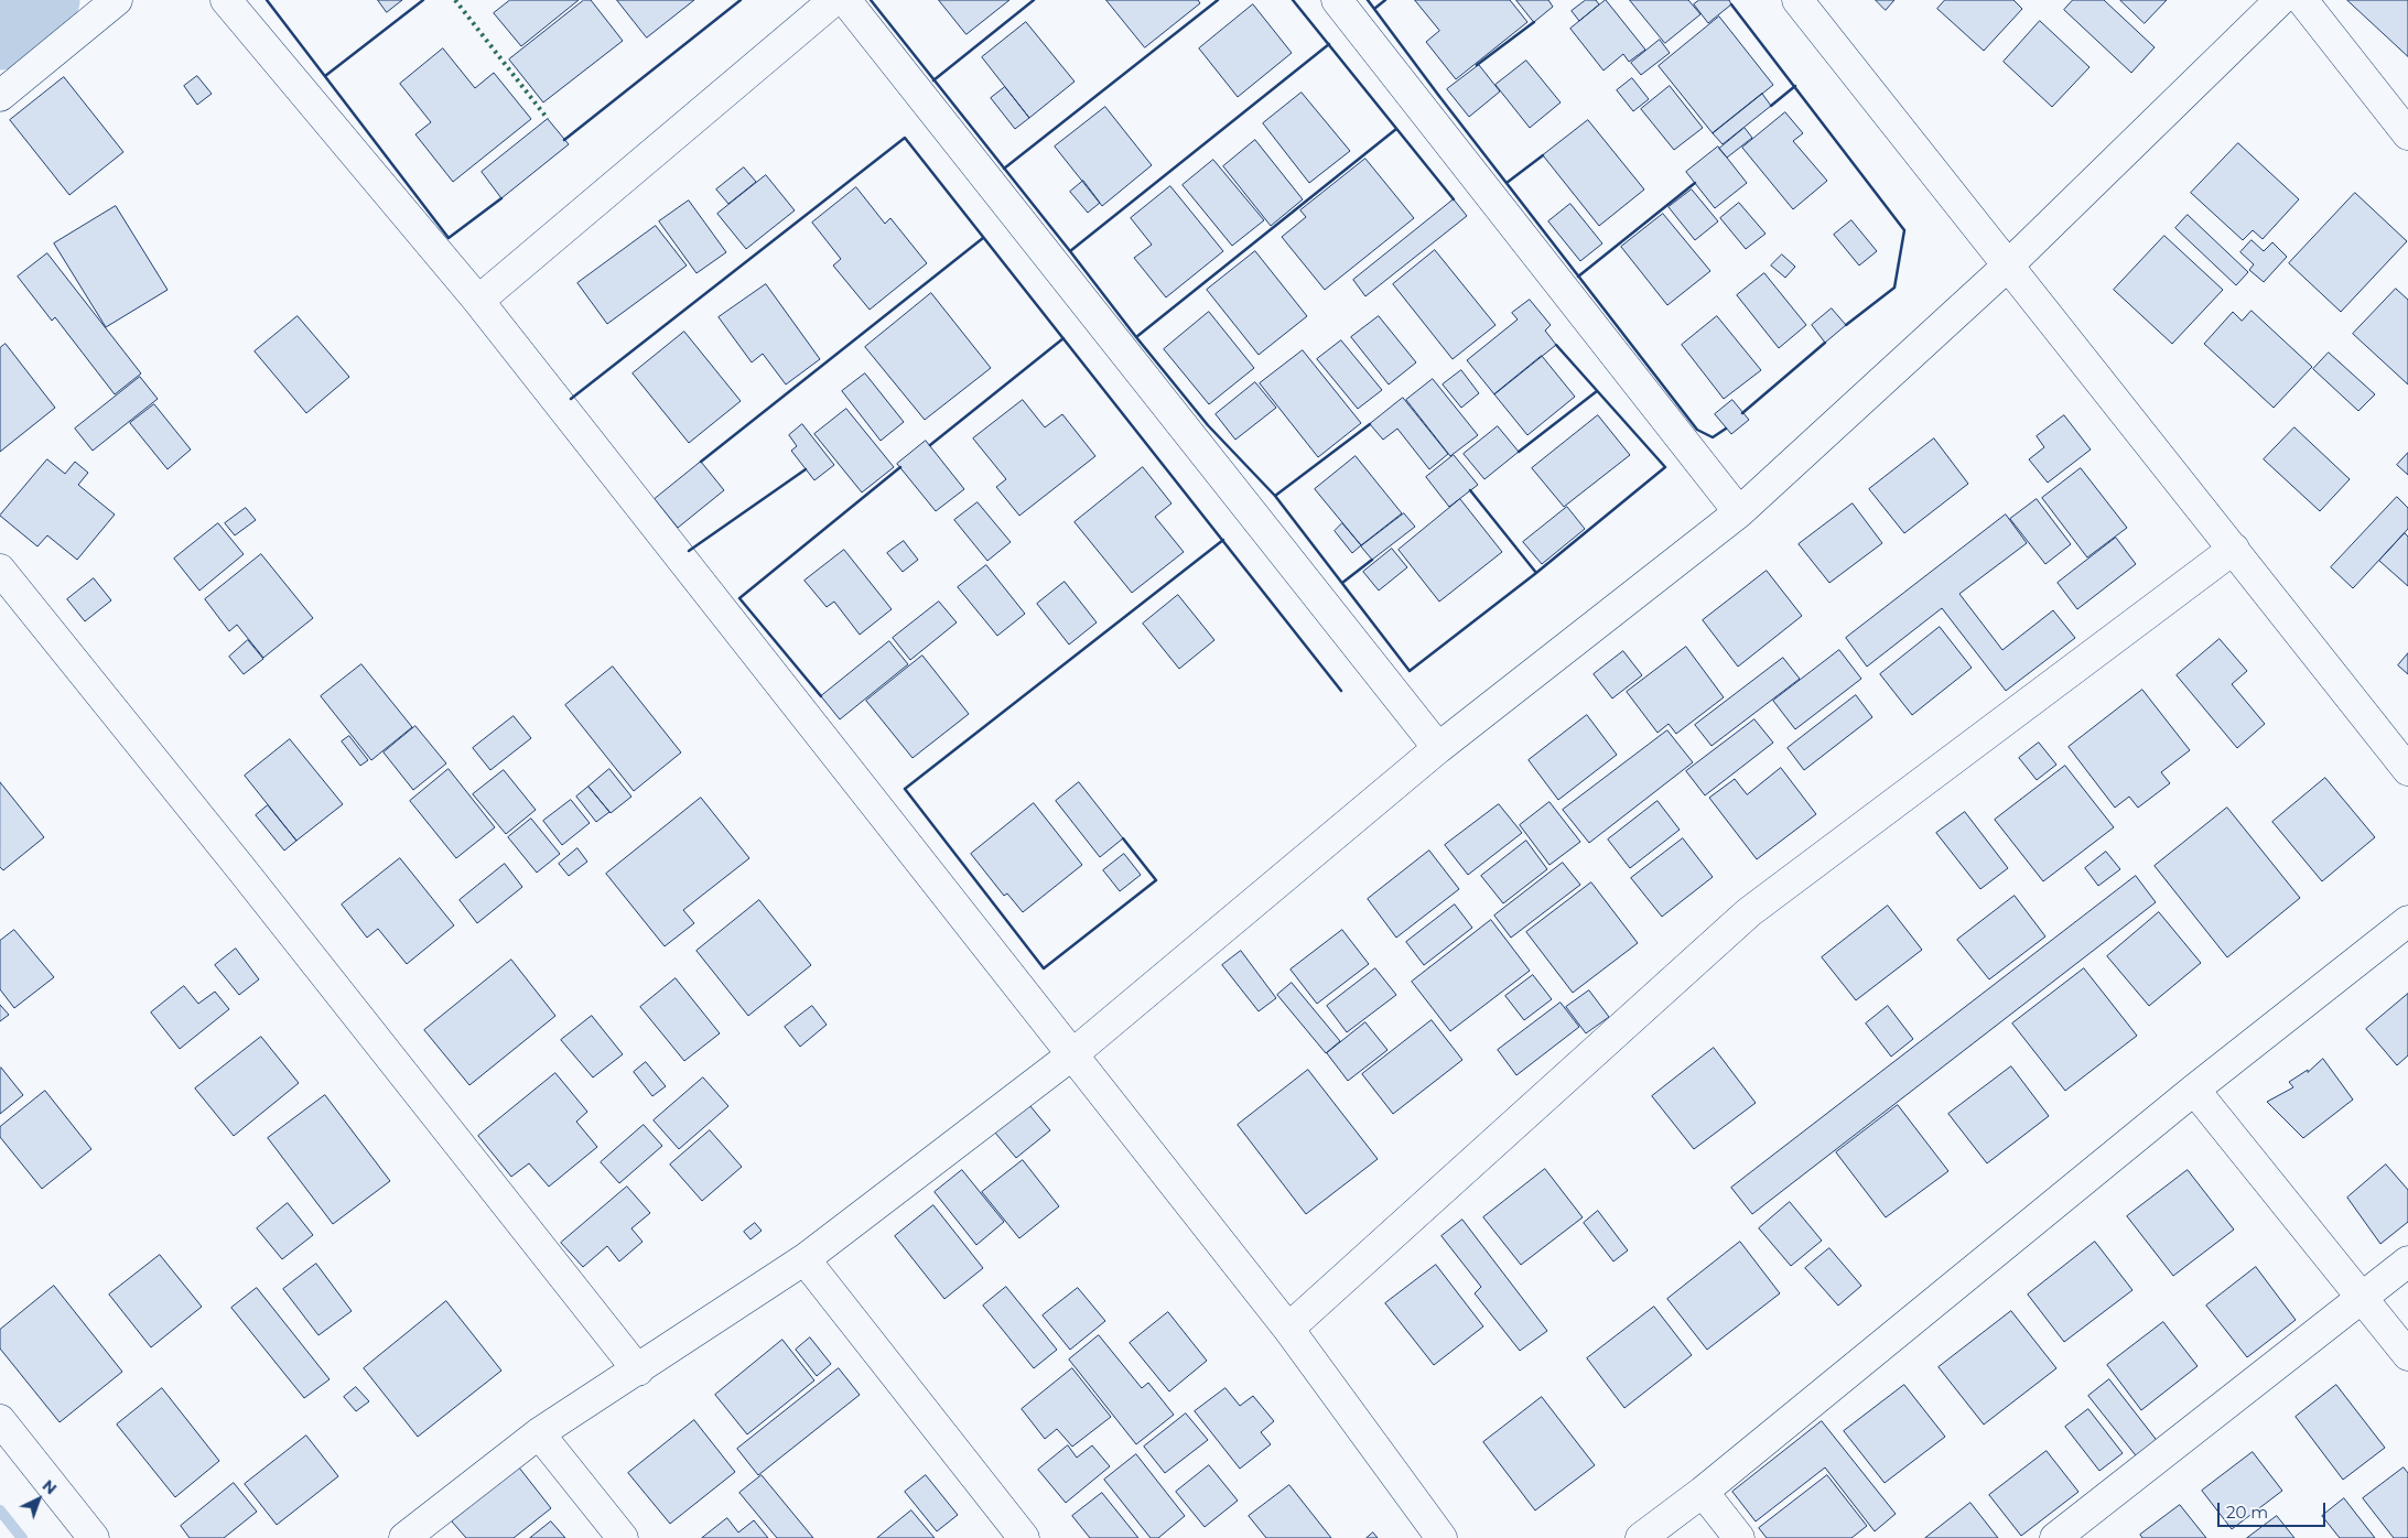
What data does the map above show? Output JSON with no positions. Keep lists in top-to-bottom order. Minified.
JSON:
{"scale_bar":"20 m","north":"top right"}
